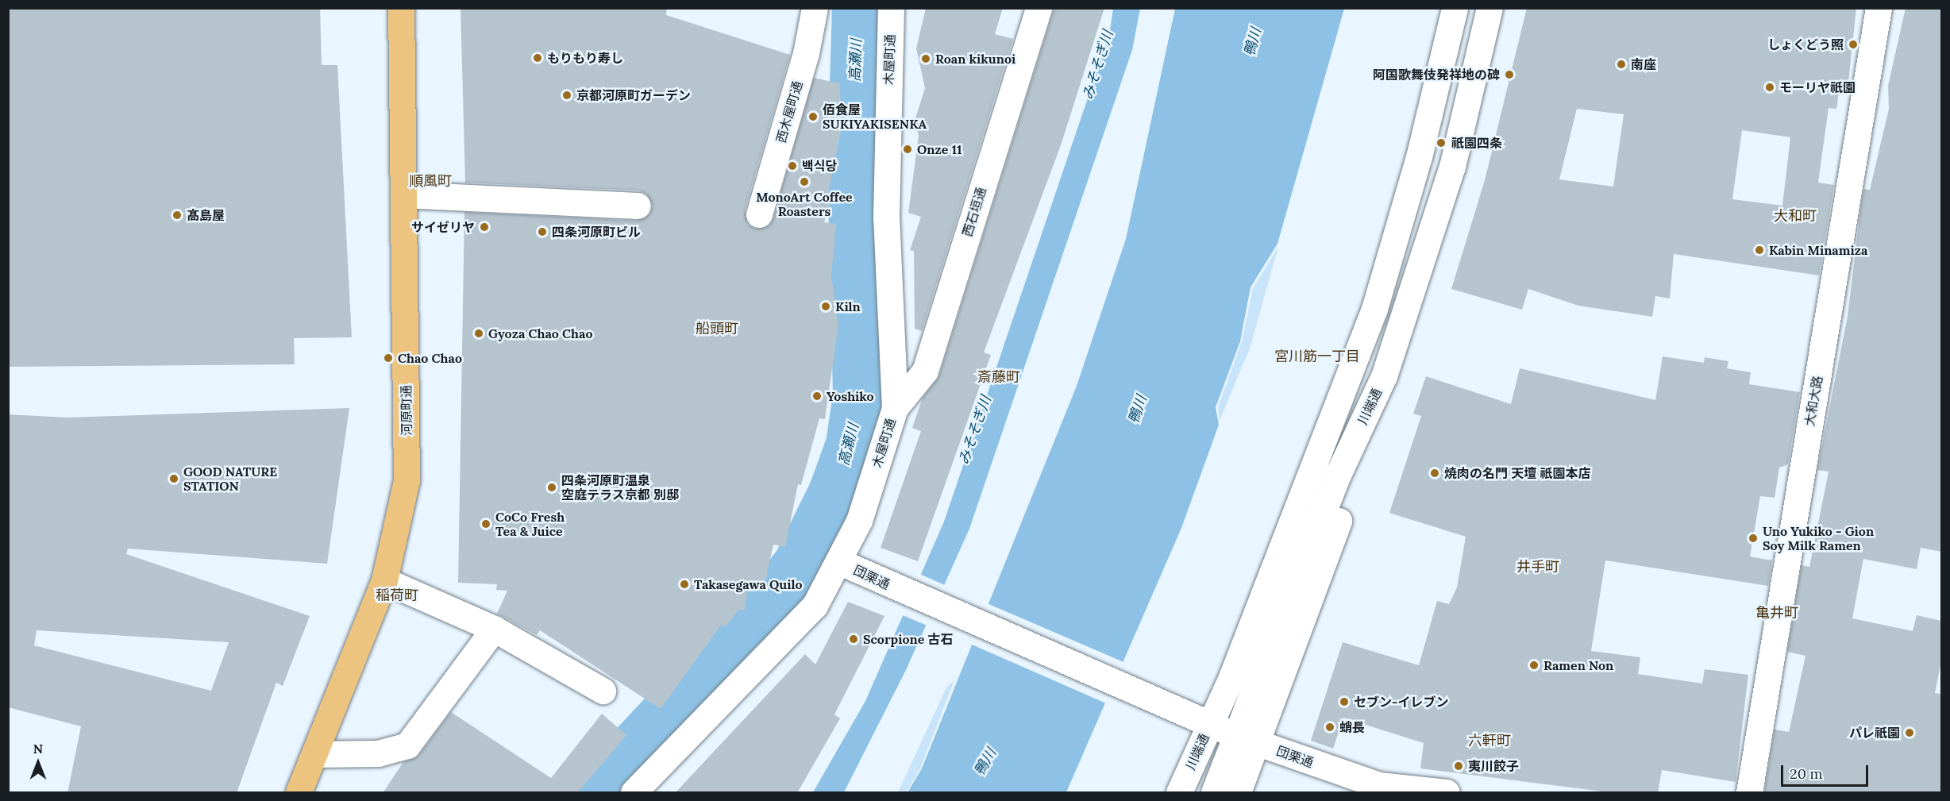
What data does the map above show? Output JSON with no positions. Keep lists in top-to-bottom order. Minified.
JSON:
{"streets":{"main road":["河原町通"],"street":["木屋町通","西木屋町通","西石垣通","大和大路","川端通","団栗通"]},"crossings":[["木屋町通","西石垣通"],["木屋町通","団栗通"],["川端通","団栗通"]],"districts":["順風町","大和町","船頭町","宮川筋一丁目","斎藤町","井手町","稲荷町","亀井町","六軒町"],"water":["鴨川","高瀬川","みそそぎ川"],"places":["しょくどう照","もりもり寿し","Roan kikunoi","南座","阿国歌舞伎発祥地の碑","モーリヤ祇園","京都河原町ガーデン","佰食屋 SUKIYAKISENKA","祇園四条","Onze 11","백식당","MonoArt Coffee Roasters","髙島屋","サイゼリヤ","四条河原町ビル","Kabin Minamiza","Kiln","Gyoza Chao Chao","Chao Chao","Yoshiko","焼肉の名門 天壇 祇園本店","GOOD NATURE STATION","四条河原町温泉 空庭テラス京都 別邸","CoCo Fresh Tea & Juice","Uno Yukiko - Gion Soy Milk Ramen","Takasegawa Quilo","Scorpione 古石","Ramen Non","セブン-イレブン","蛸長","パレ祇園","夷川餃子"],"scale_bar":"20 m","north":"top"}
